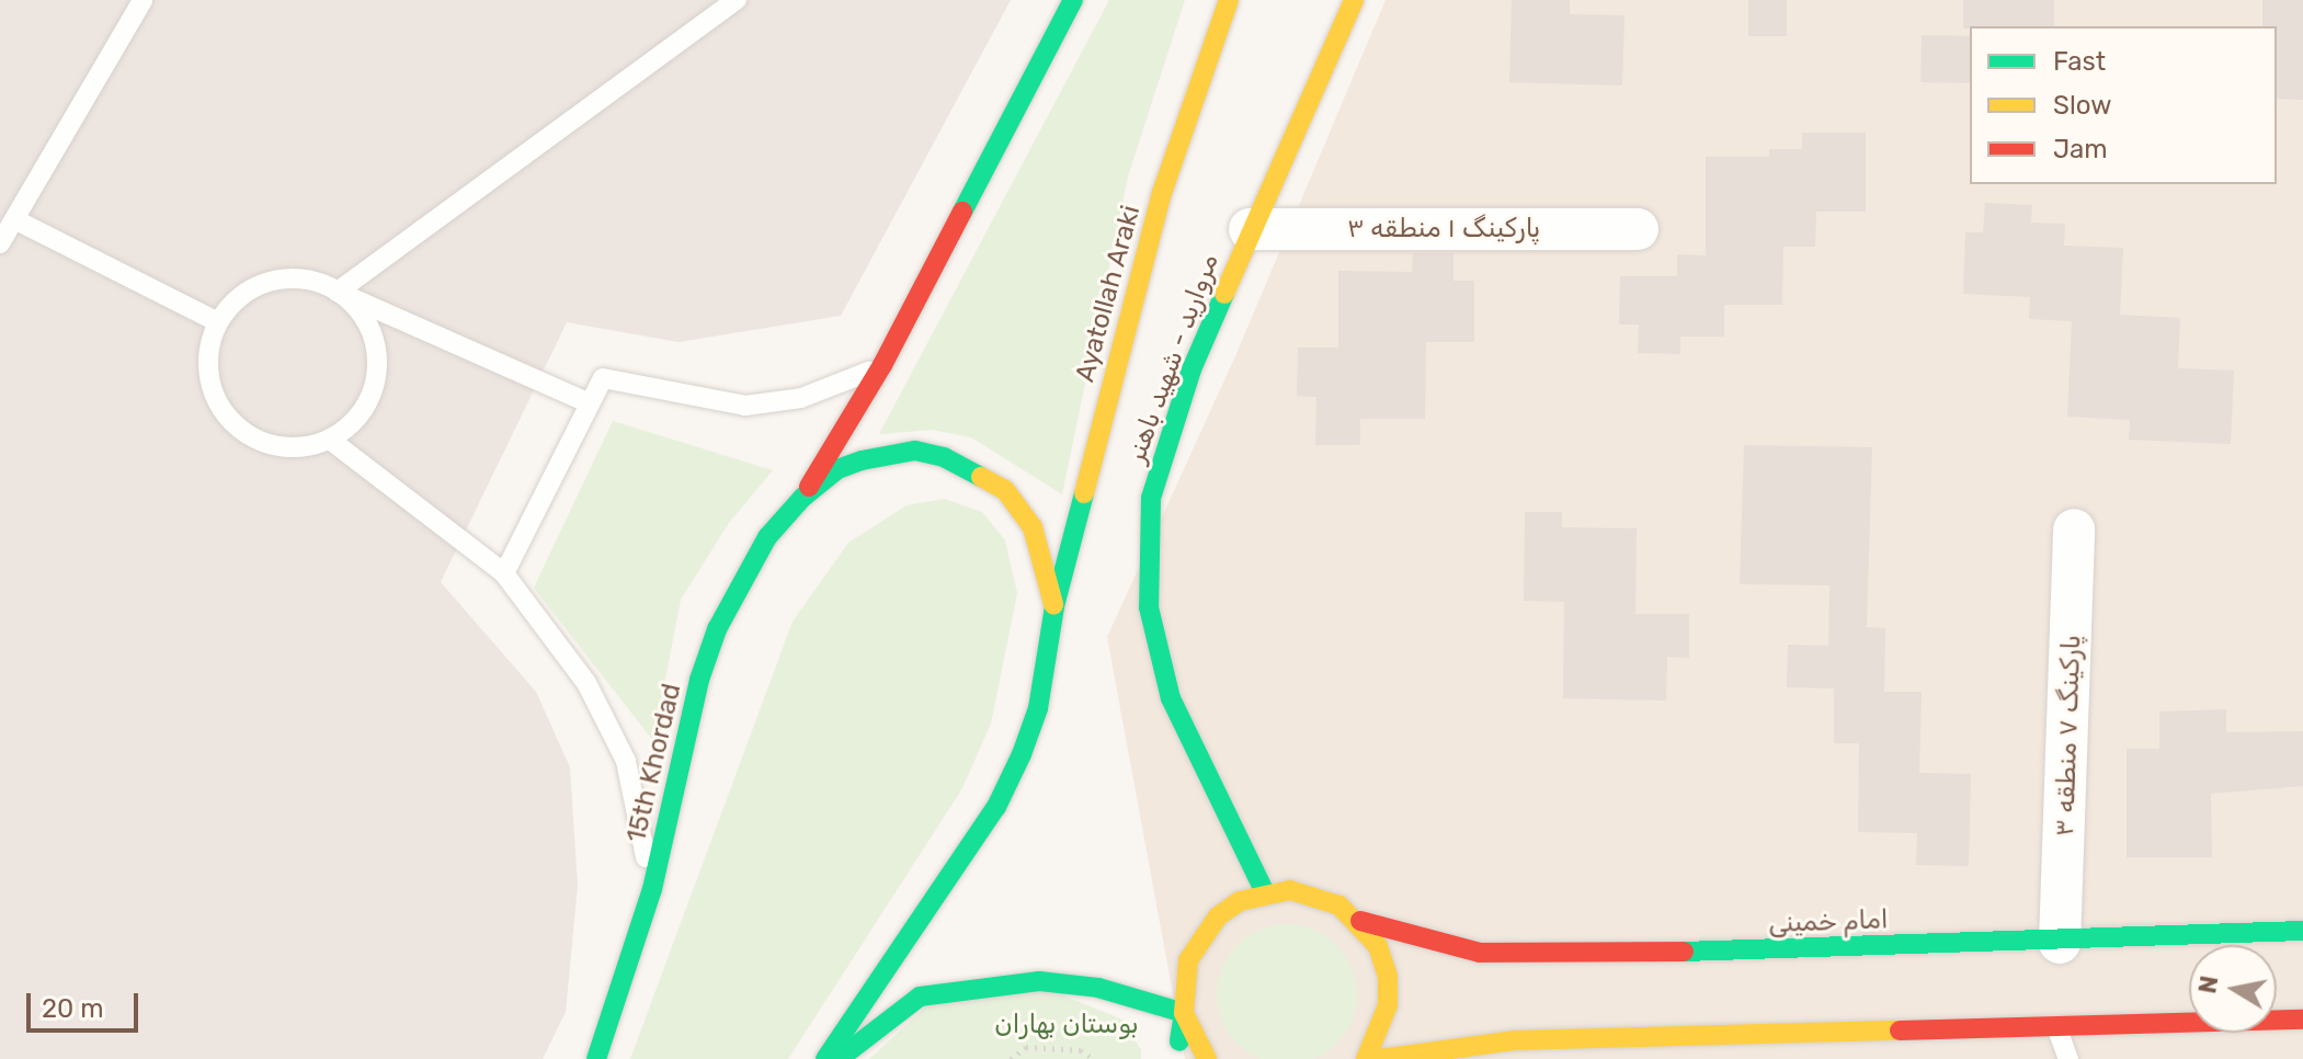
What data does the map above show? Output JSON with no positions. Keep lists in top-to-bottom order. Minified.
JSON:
{"streets":{"street":["پارکینگ ۱ منطقه ۳","Ayatollah Araki","مروارید - شهید باهنر","پارکینگ ۷ منطقه ۳","15th Khordad","امام خمینی"]},"crossings":[["پارکینگ ۱ منطقه ۳","مروارید - شهید باهنر"],["مروارید - شهید باهنر","امام خمینی"],["پارکینگ ۷ منطقه ۳","امام خمینی"]],"parks":["بوستان بهاران"],"legend":["Fast","Slow","Jam"],"scale_bar":"20 m","north":"left"}
